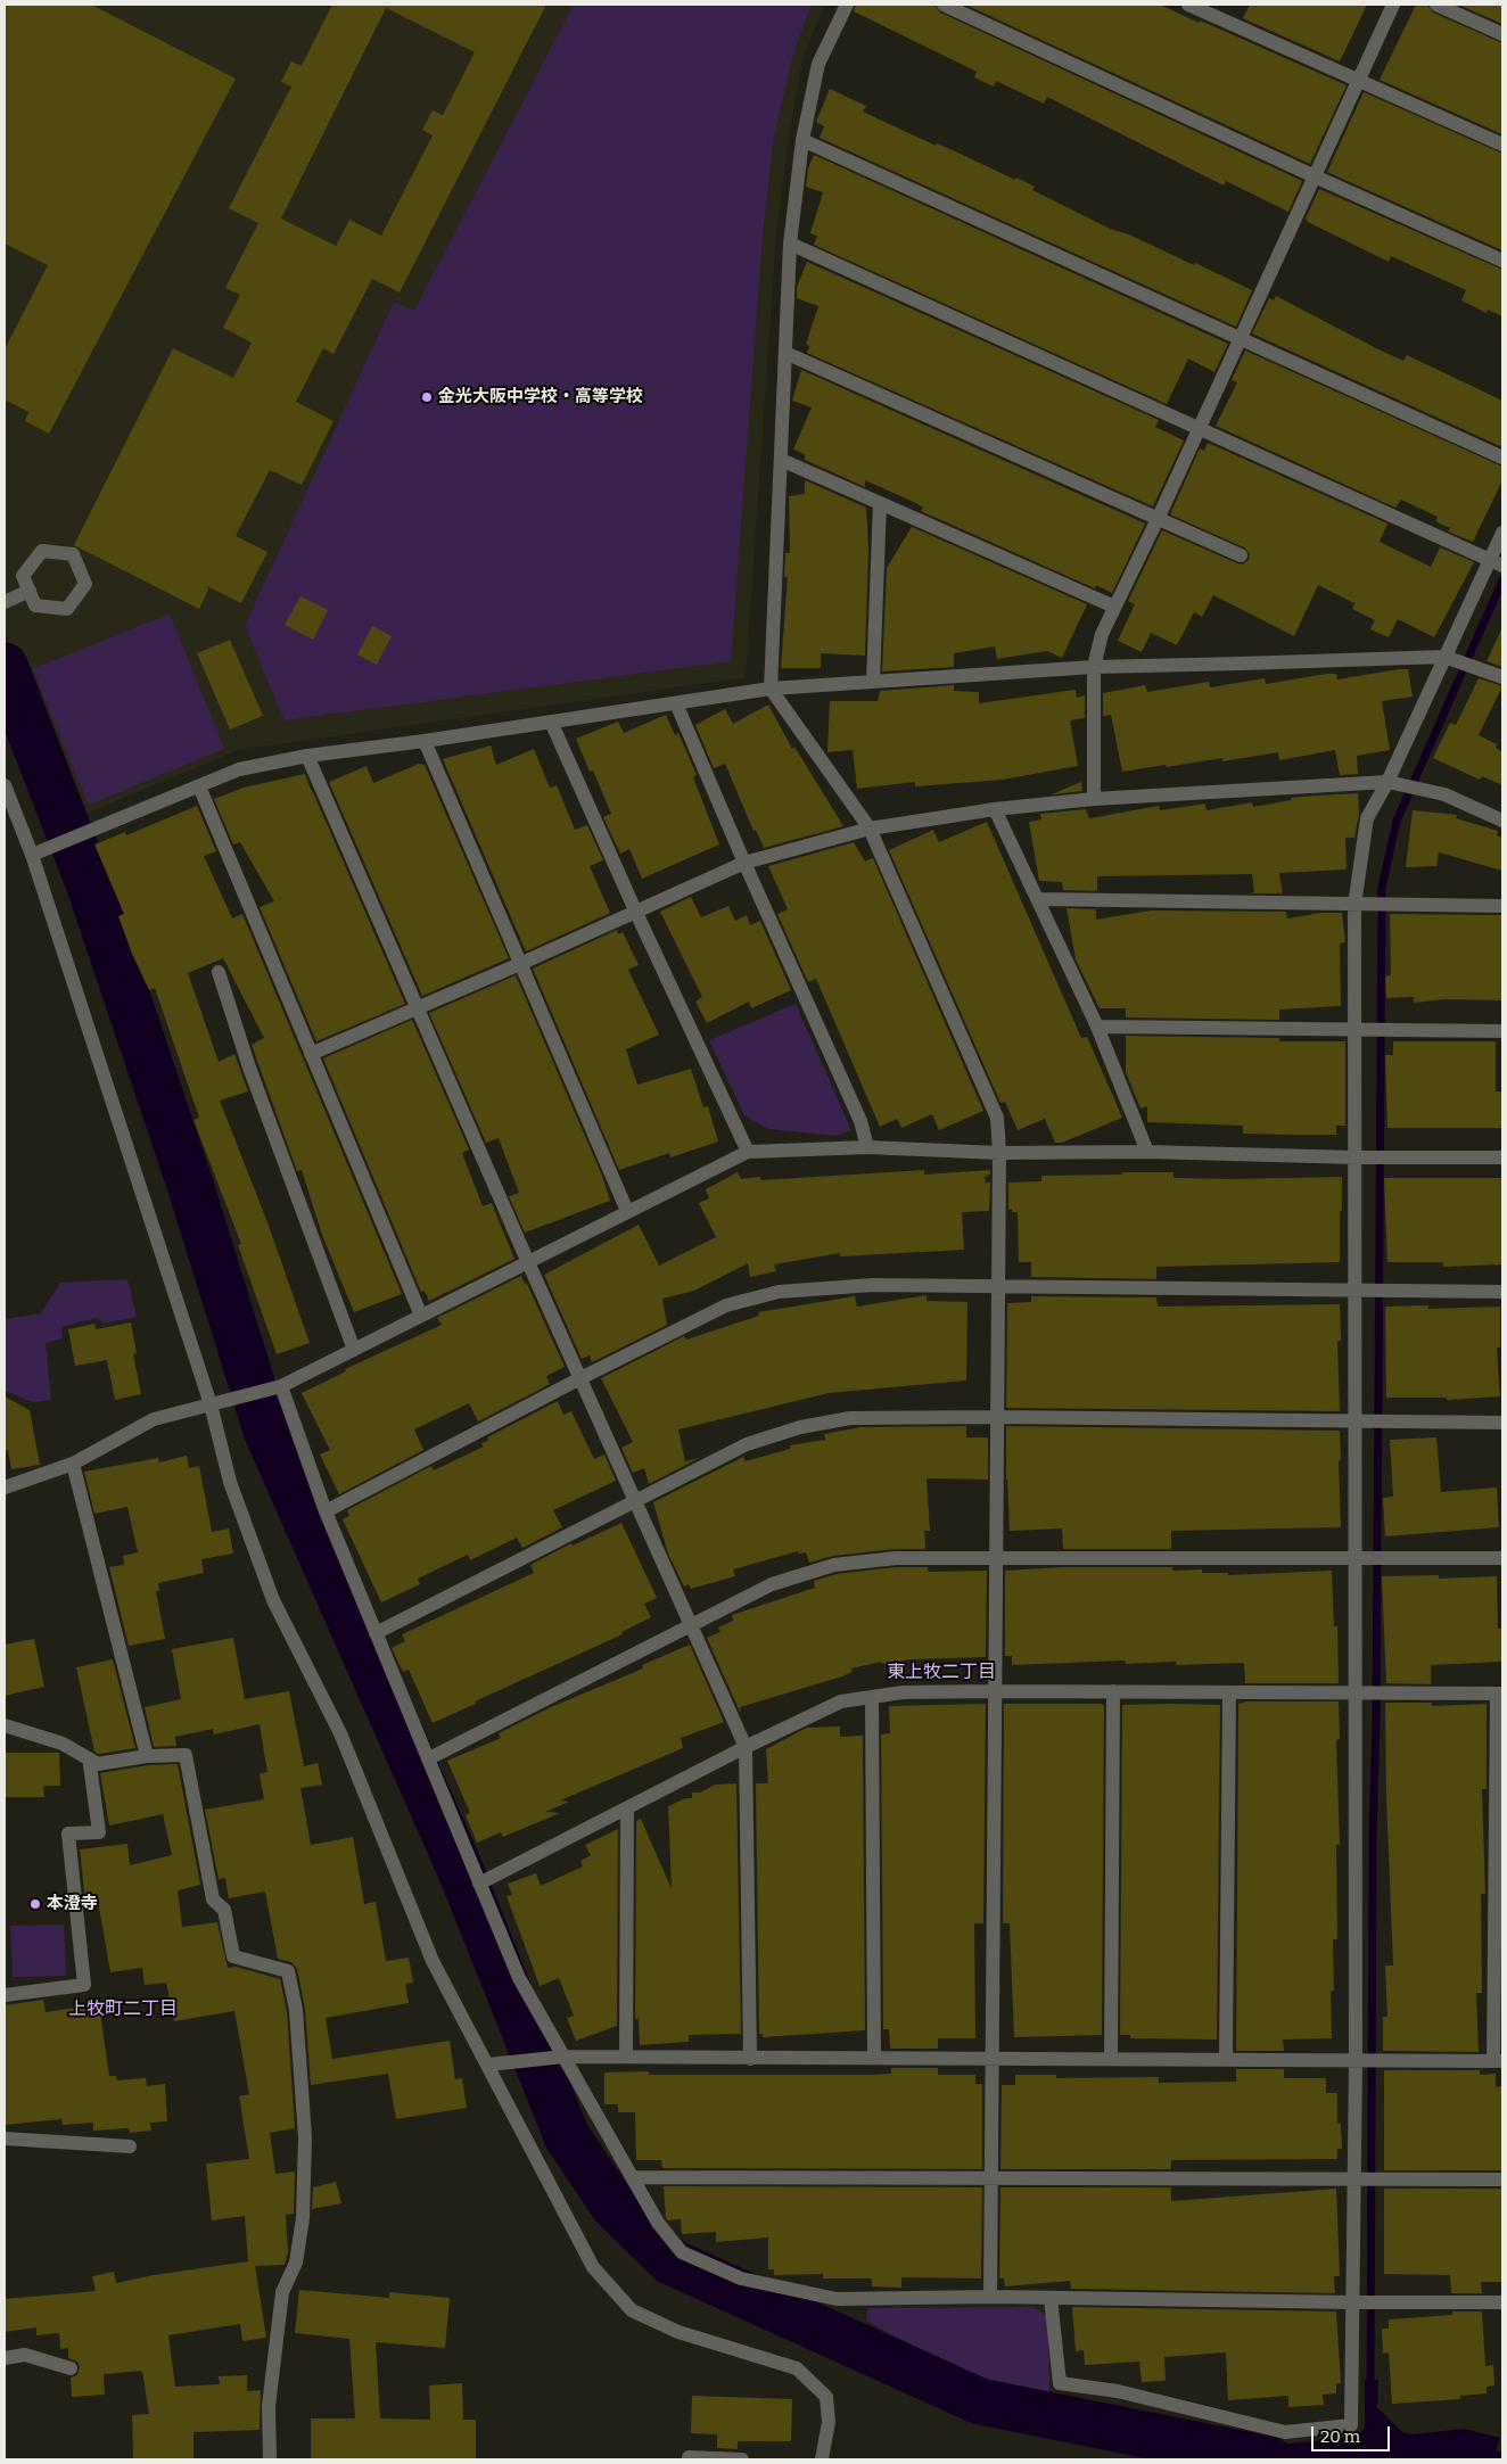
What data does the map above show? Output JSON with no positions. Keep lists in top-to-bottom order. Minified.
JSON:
{"districts":["東上牧二丁目","上牧町二丁目"],"places":["金光大阪中学校・高等学校","本澄寺"],"scale_bar":"20 m"}
